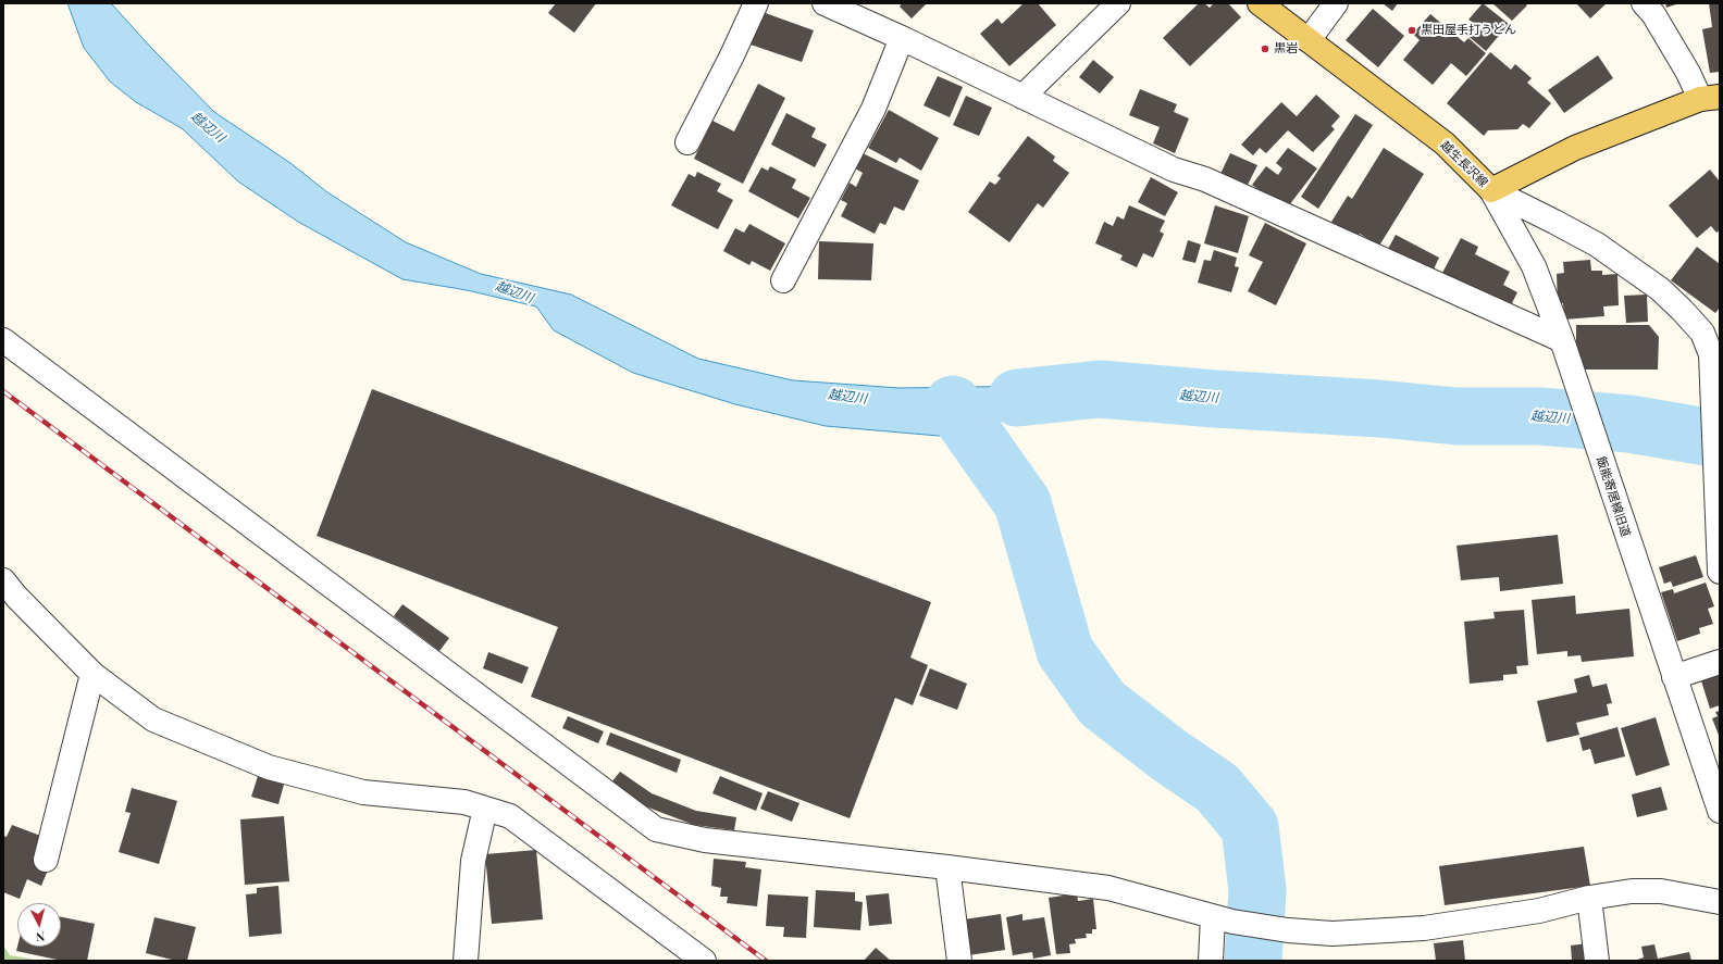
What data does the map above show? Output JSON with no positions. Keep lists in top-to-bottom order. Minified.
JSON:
{"streets":{"main road":["越生長沢線"],"street":["飯能寄居線旧道"]},"crossings":[["越生長沢線","飯能寄居線旧道"]],"water":["越辺川"],"places":["黒田屋手打うどん","黒岩"],"north":"bottom"}
